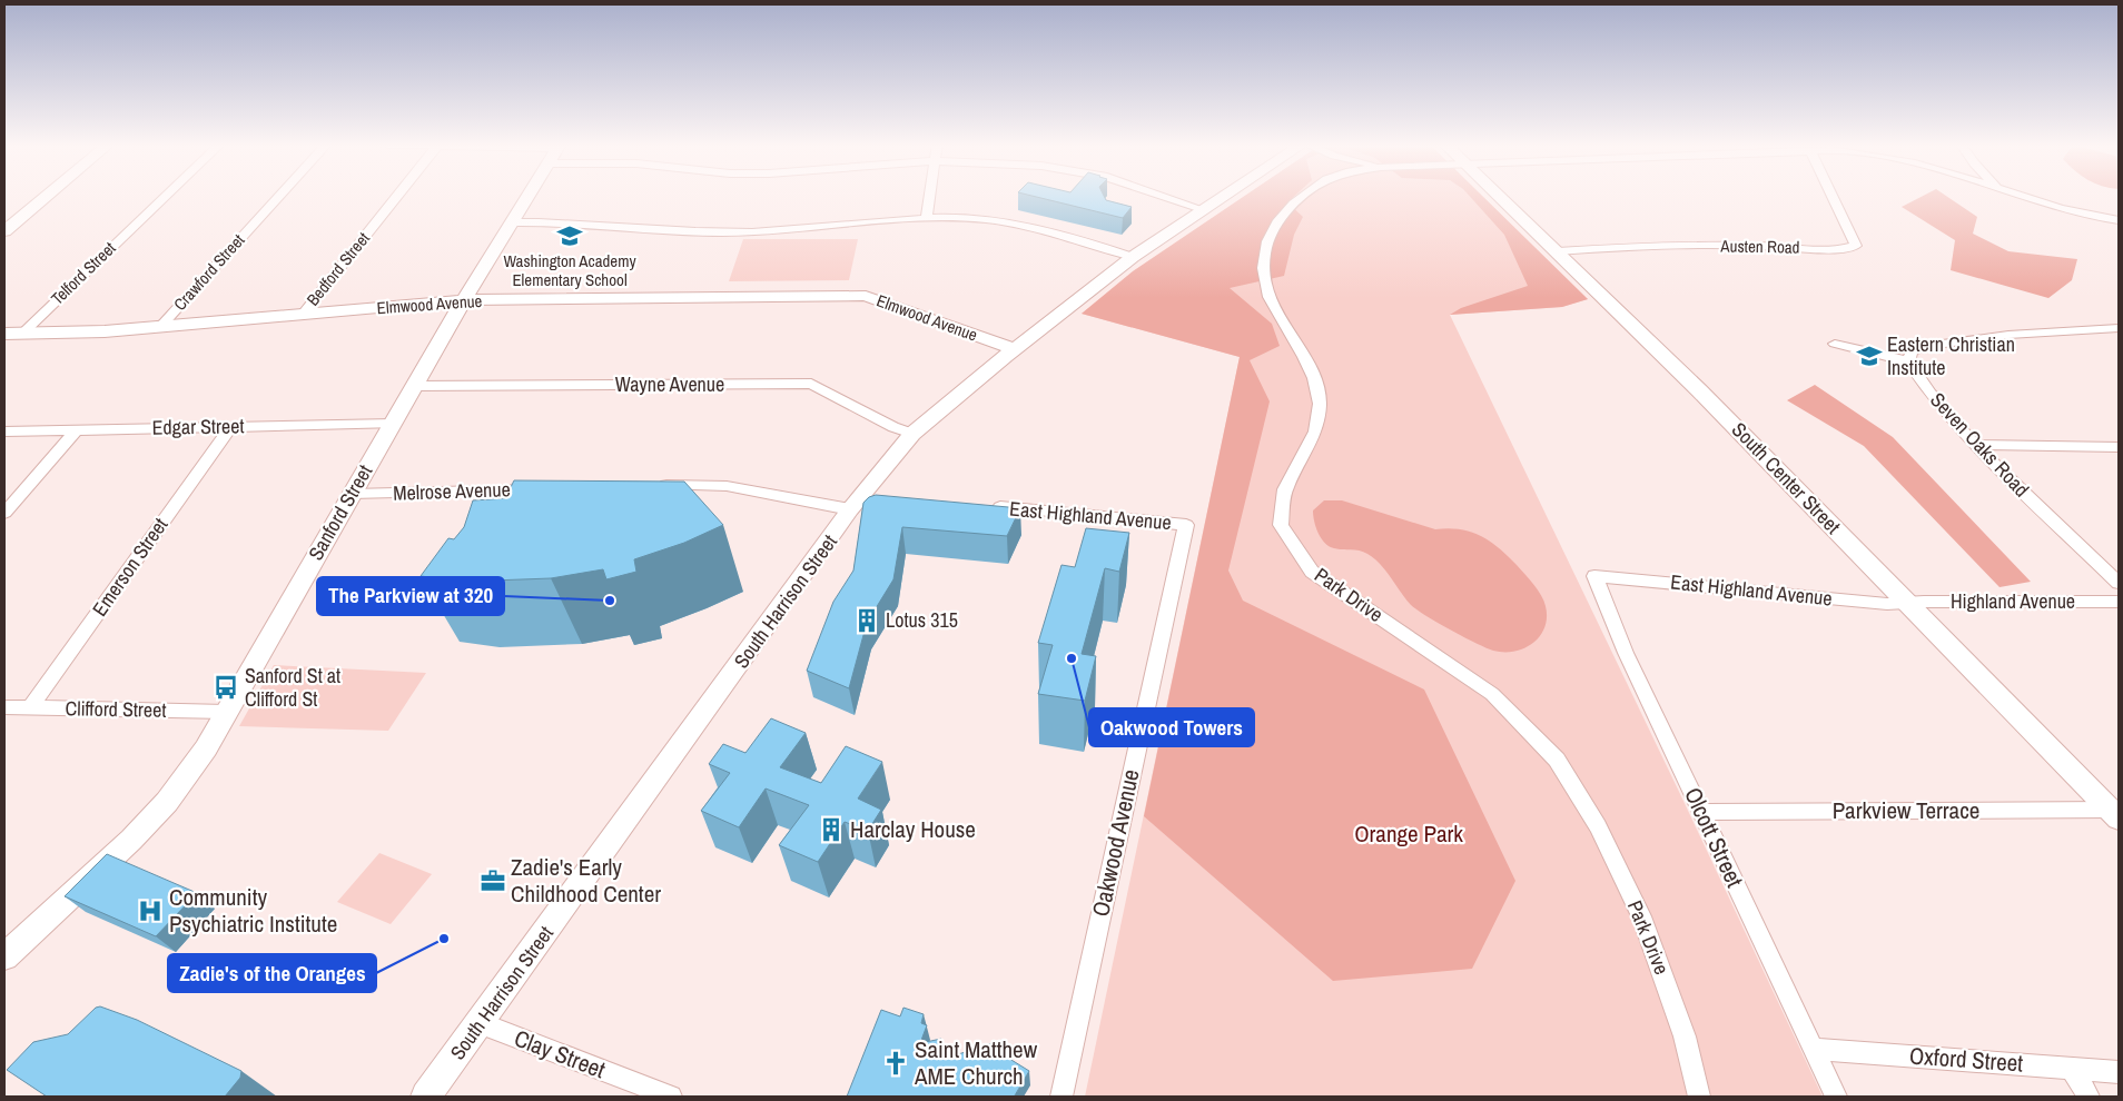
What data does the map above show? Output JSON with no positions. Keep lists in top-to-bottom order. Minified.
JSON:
{"streets":{"main road":["Elmwood Avenue","South Center Street","Sanford Street","South Harrison Street"],"street":["Austen Road","Bedford Street","Crawford Street","Telford Street","Wayne Avenue","Edgar Street","Seven Oaks Road","Melrose Avenue","East Highland Avenue","Emerson Street","Park Drive","Highland Avenue","Clifford Street","Parkview Terrace","Olcott Street","Oakwood Avenue","Clay Street","Oxford Street"]},"crossings":[["Austen Road","South Center Street"],["Bedford Street","Elmwood Avenue"],["Crawford Street","Elmwood Avenue"],["Telford Street","Elmwood Avenue"],["Elmwood Avenue","Sanford Street"],["Elmwood Avenue","South Harrison Street"],["Wayne Avenue","Sanford Street"],["Wayne Avenue","South Harrison Street"],["Edgar Street","Sanford Street"],["Edgar Street","Emerson Street"],["South Center Street","East Highland Avenue"],["South Center Street","Highland Avenue"],["South Center Street","Parkview Terrace"],["Melrose Avenue","Sanford Street"],["Sanford Street","Clifford Street"],["East Highland Avenue","Highland Avenue"],["East Highland Avenue","Olcott Street"],["East Highland Avenue","Oakwood Avenue"],["Emerson Street","Clifford Street"],["South Harrison Street","Clay Street"],["Parkview Terrace","Olcott Street"],["Olcott Street","Oxford Street"]],"parks":["Orange Park"],"places":{"school or university":["Washington Academy Elementary School","Eastern Christian Institute"],"other":["The Parkview at 320","Oakwood Towers","Zadie's of the Oranges"],"building":["Lotus 315","Harclay House"],"bus stop":["Sanford St at Clifford St"],"office":["Zadie's Early Childhood Center"],"hospital":["Community Psychiatric Institute"],"church":["Saint Matthew AME Church"]}}
